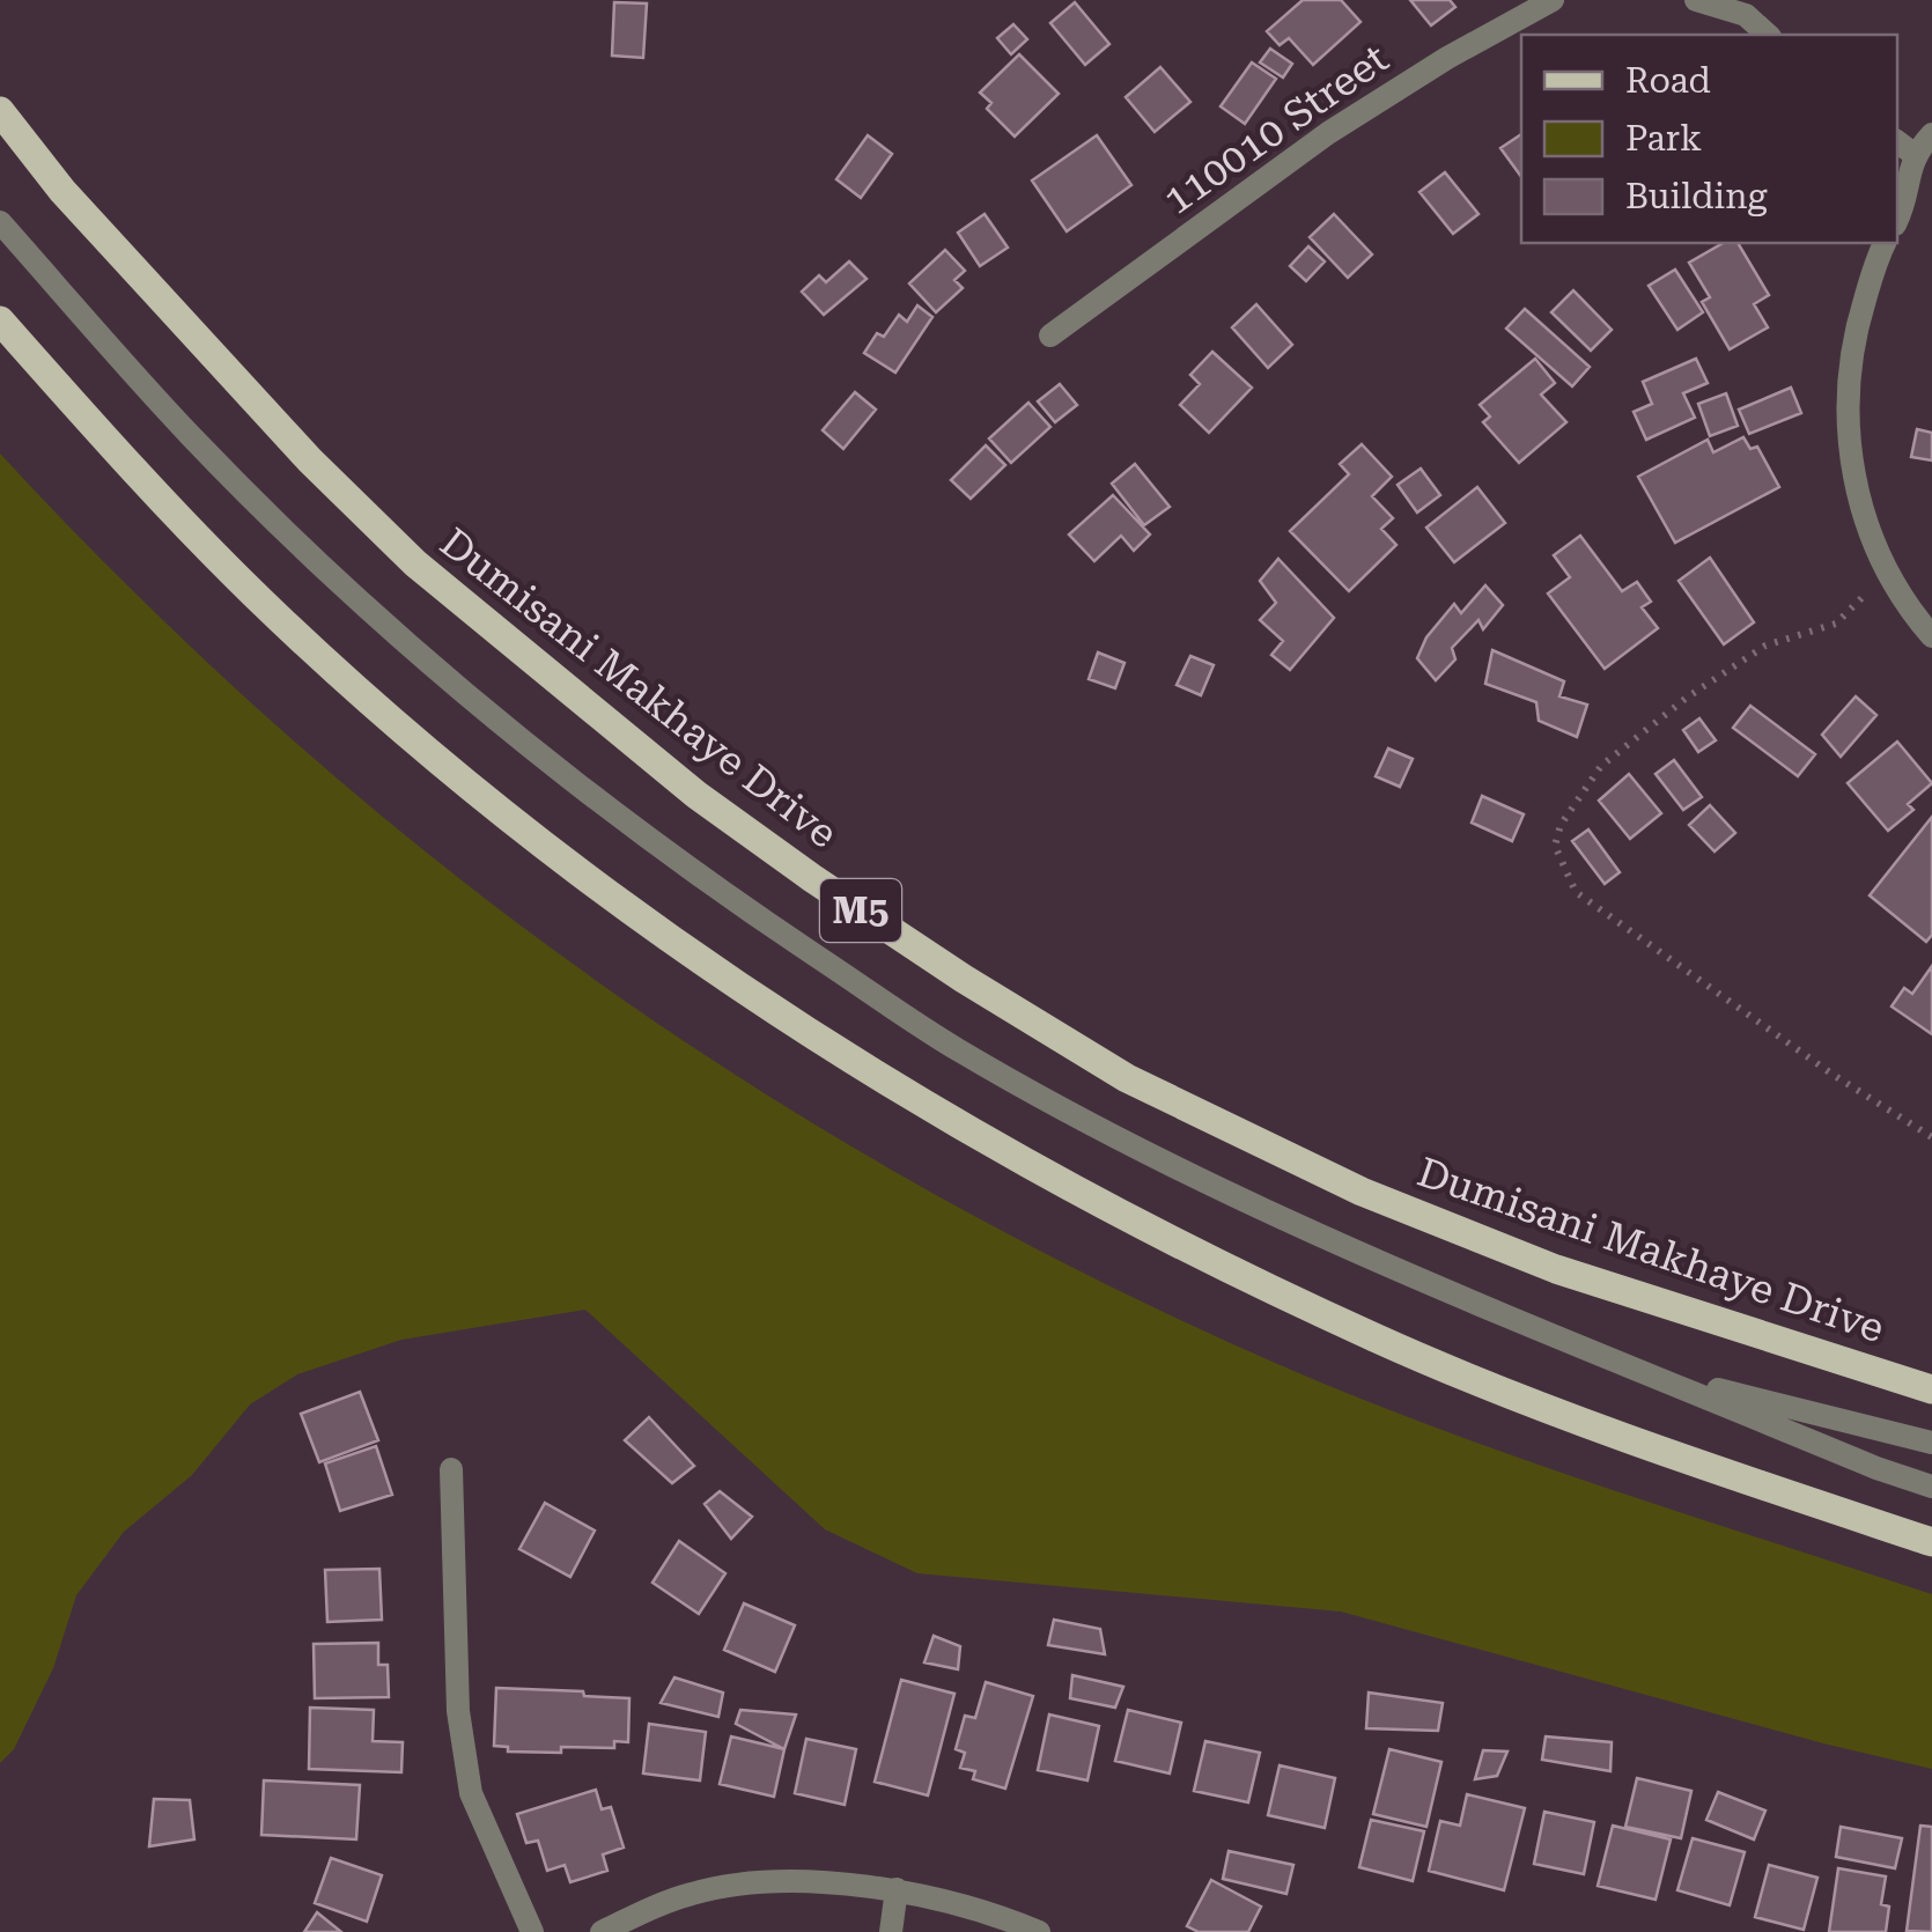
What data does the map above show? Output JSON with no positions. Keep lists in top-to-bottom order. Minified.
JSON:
{"streets":{"main road":["Dumisani Makhaye Drive","M5"],"street":["110010 Street"]},"legend":["Road","Park","Building"]}
